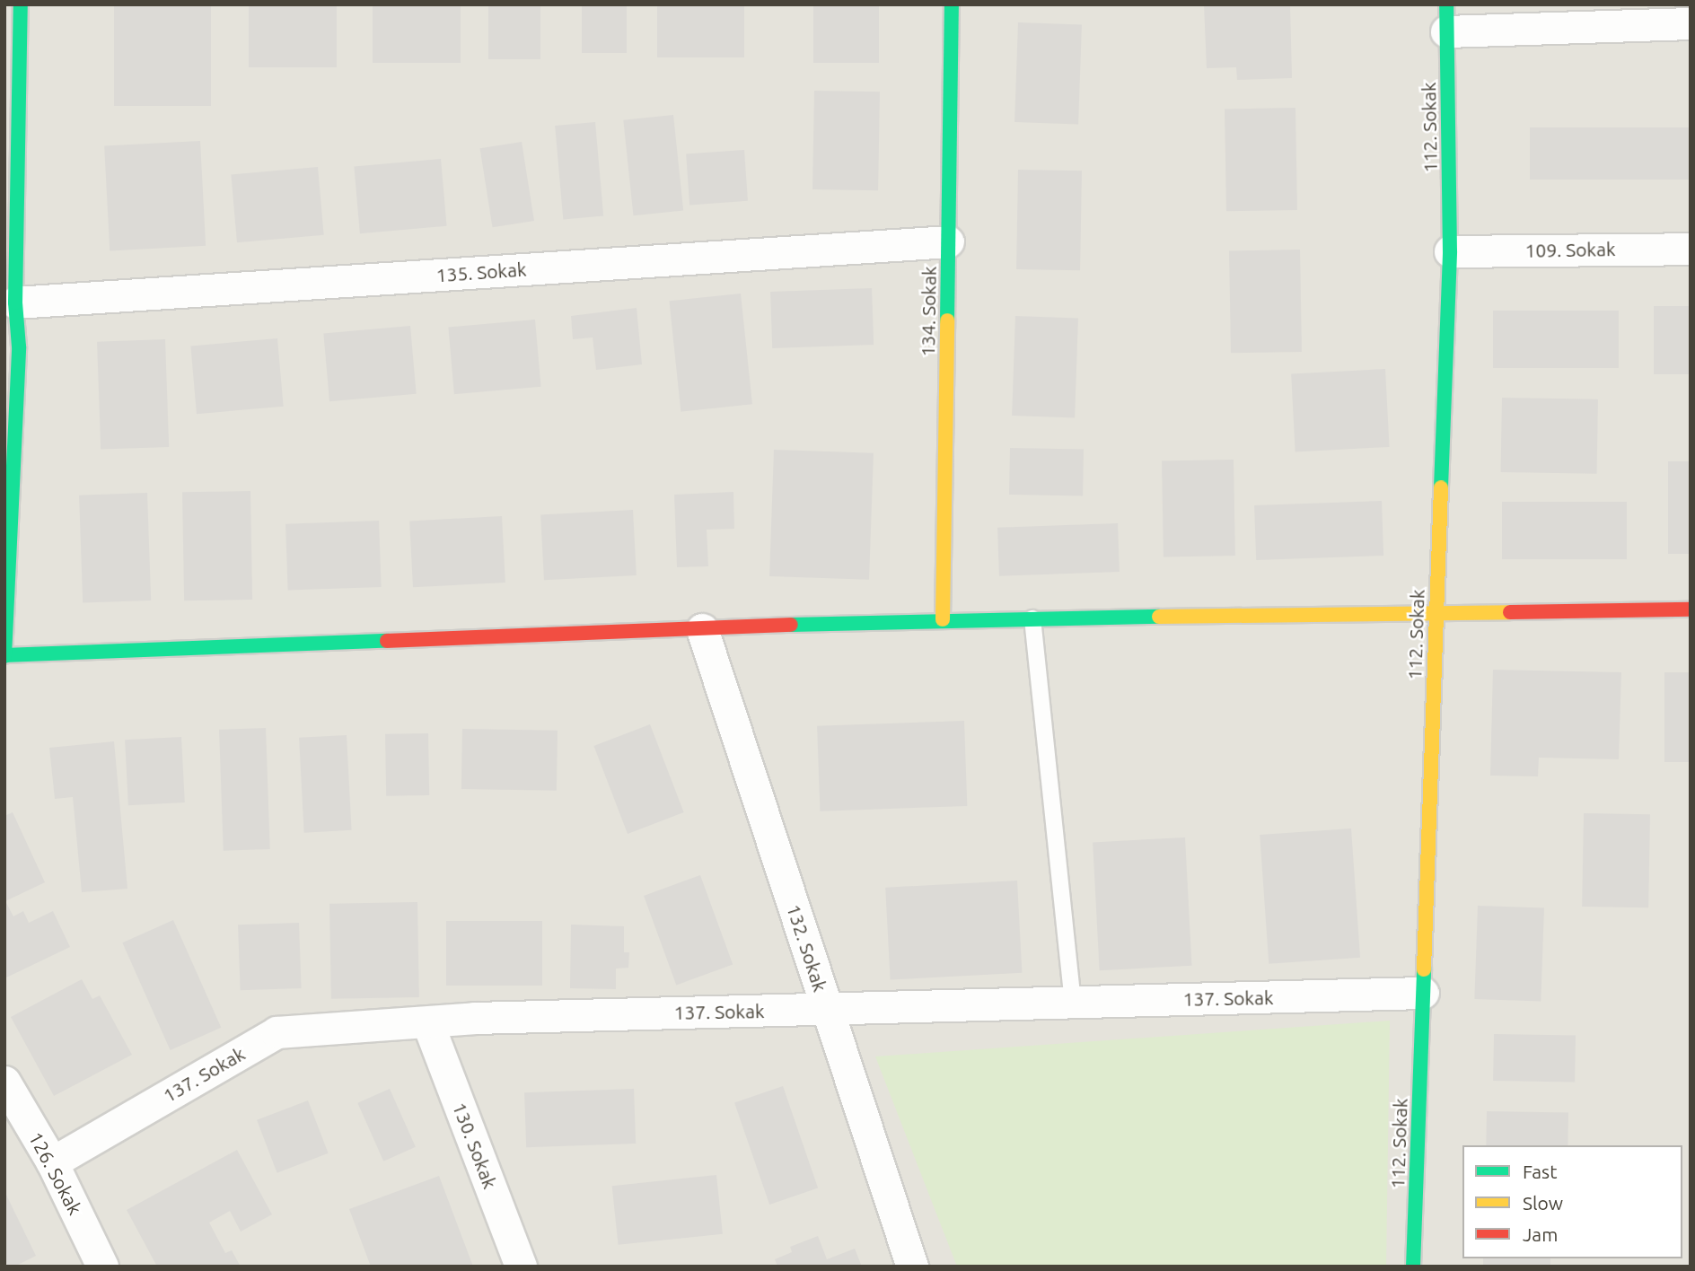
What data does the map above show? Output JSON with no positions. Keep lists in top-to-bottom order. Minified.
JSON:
{"streets":{"street":["112. Sokak","109. Sokak","135. Sokak","134. Sokak","132. Sokak","137. Sokak","130. Sokak","126. Sokak"]},"crossings":[["112. Sokak","109. Sokak"],["112. Sokak","137. Sokak"],["135. Sokak","134. Sokak"],["132. Sokak","137. Sokak"],["137. Sokak","130. Sokak"],["137. Sokak","126. Sokak"]],"legend":["Fast","Slow","Jam"]}
